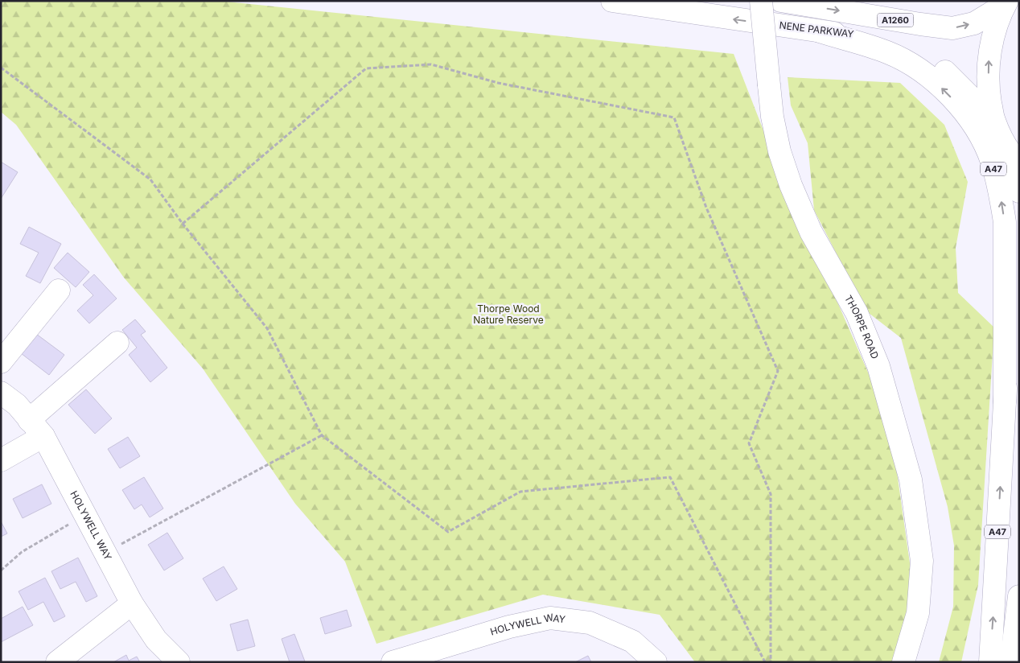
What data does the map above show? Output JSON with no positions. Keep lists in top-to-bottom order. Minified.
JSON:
{"streets":{"main road":["A1260","NENE PARKWAY","A47","THORPE ROAD","HOLYWELL WAY"]},"crossings":[["NENE PARKWAY","A47"]],"one_way":["NENE PARKWAY"],"parks":["Thorpe Wood Nature Reserve"]}
